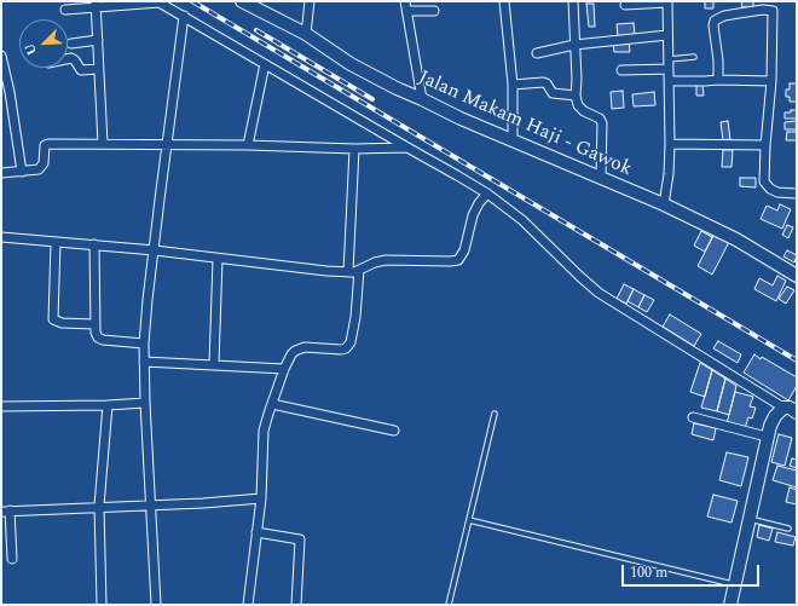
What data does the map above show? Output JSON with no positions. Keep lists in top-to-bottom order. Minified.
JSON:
{"streets":{"street":["Jalan Makam Haji - Gawok"]},"scale_bar":"100 m","north":"bottom left"}
